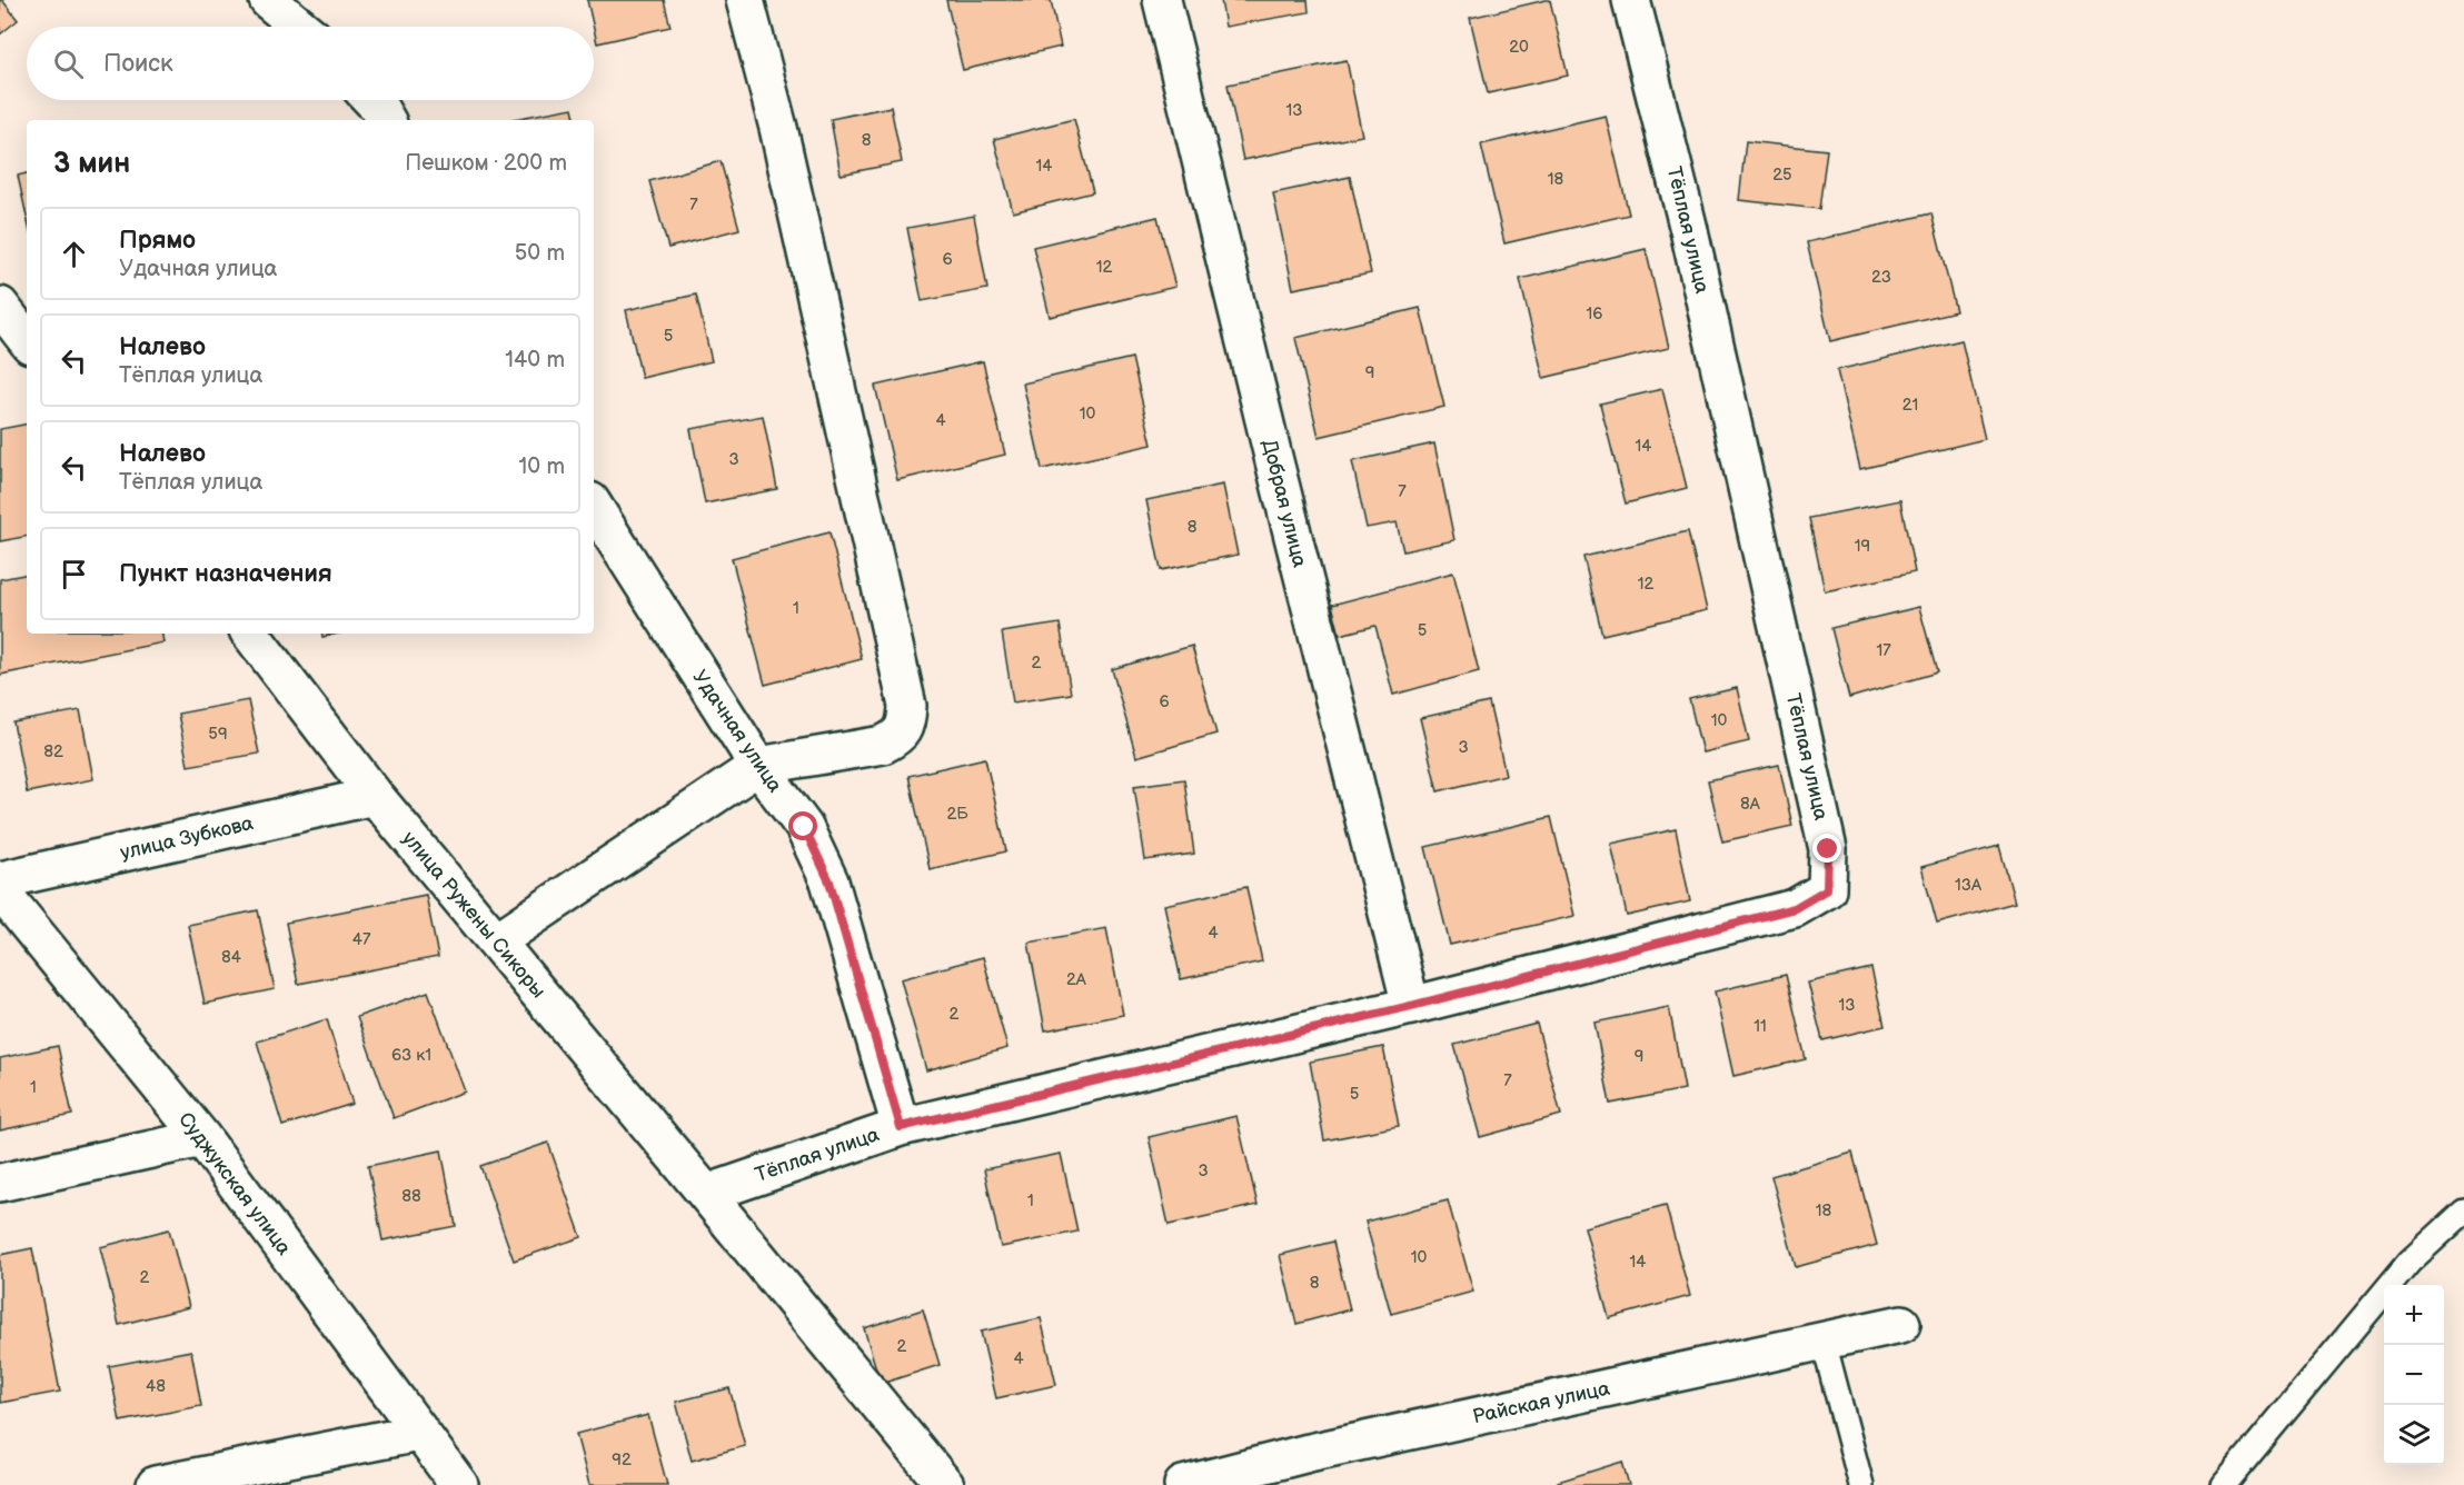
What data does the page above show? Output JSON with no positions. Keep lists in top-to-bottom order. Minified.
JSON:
{"streets":{"street":["Тёплая улица","Добрая улица","Удачная улица","улица Зубкова","улица Ружены Сикоры","Суджукская улица","Райская улица"]},"crossings":[["Тёплая улица","Добрая улица"],["Тёплая улица","Удачная улица"],["Тёплая улица","улица Ружены Сикоры"],["улица Зубкова","улица Ружены Сикоры"]],"house_numbers":["20","13","8","14","25","18","7","6","12","23","16","5","9","21","10","4","14","3","7","8","19","12","1","5","17","2","6","10","59","3","82","8А","2Б","13А","4","47","84","2А","13","2","11","63 к1","9","7","1","5","3","88","1","18","10","14","2","8","2","4","48","92"],"page":{"search":"Поиск","heading":["3 мин","Пешком · 200 m"],"list":[["Прямо","Удачная улица","50 m"],["Налево","Тёплая улица","140 m"],["Налево","Тёплая улица","10 m"],"Пункт назначения"],"map_buttons":["+","−"]}}
